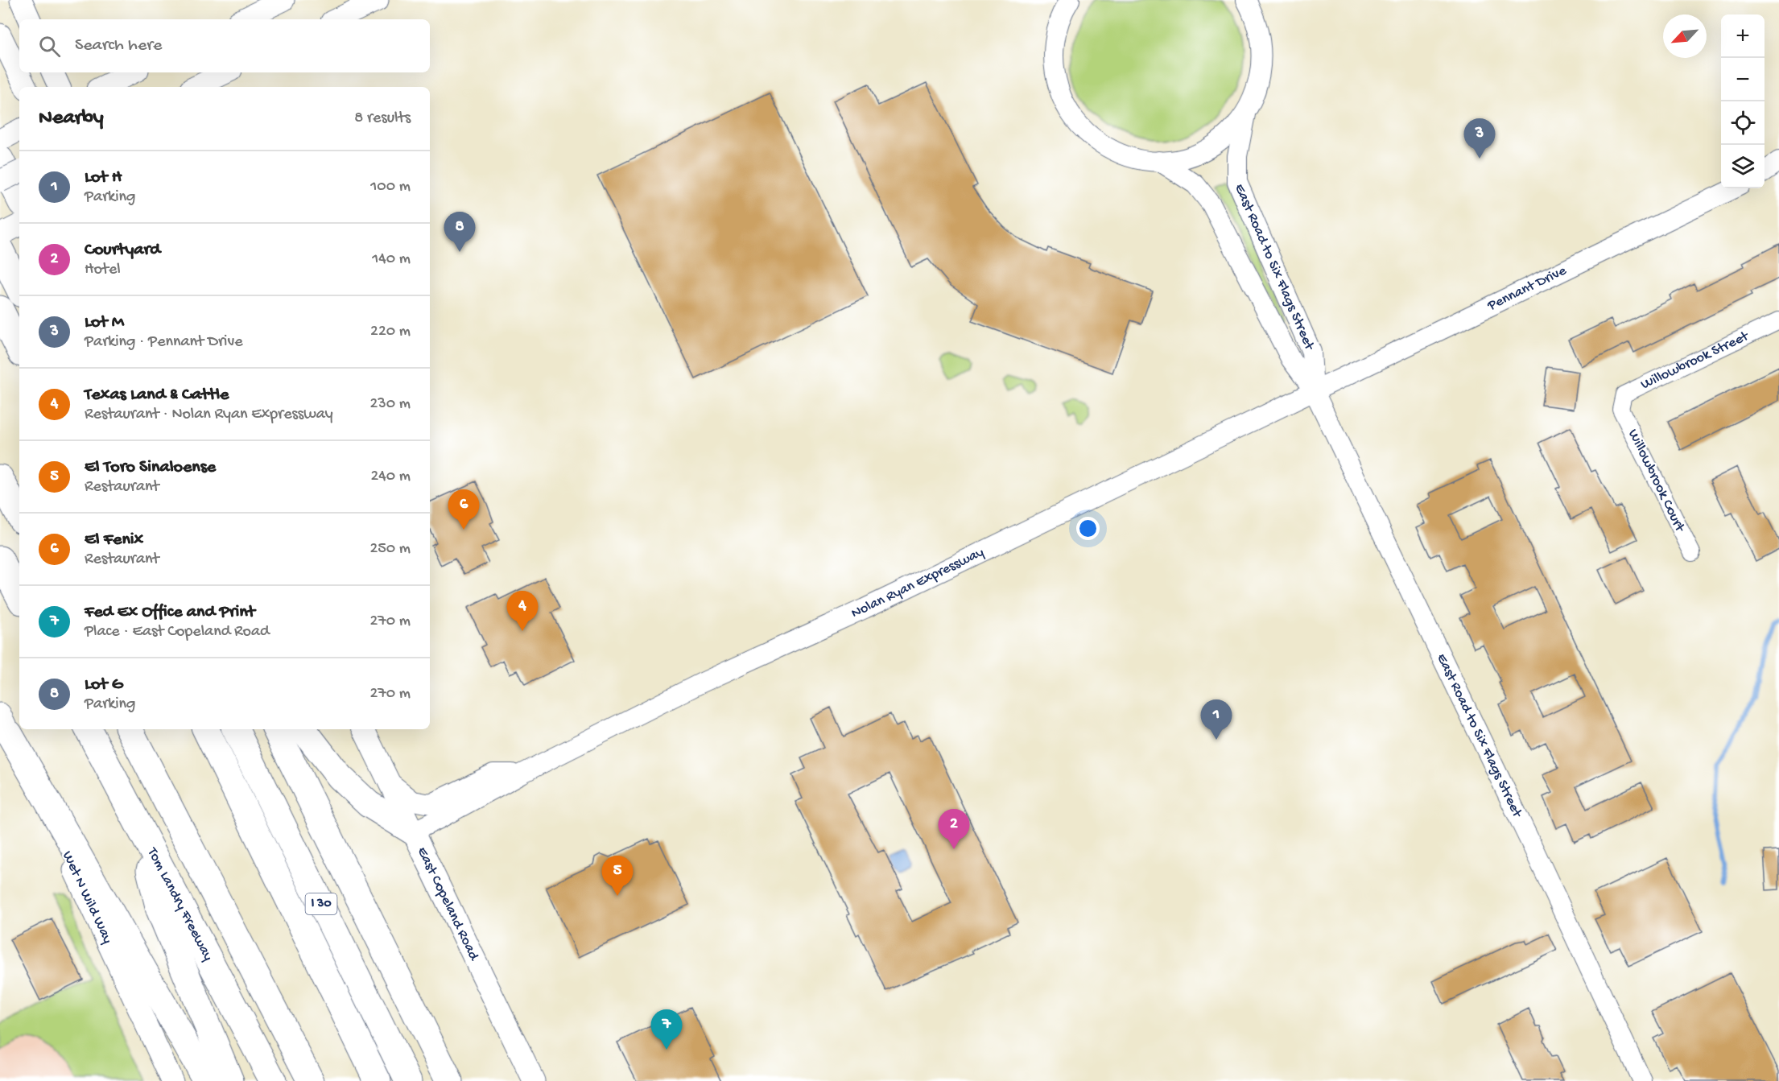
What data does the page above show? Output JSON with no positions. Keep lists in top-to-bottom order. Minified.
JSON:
{"streets":{"highway":["Tom Landry Freeway","I 30"],"main road":["Wet N Wild Way","East Copeland Road"],"street":["East Road to Six Flags Street","Pennant Drive","Willowbrook Street","Willowbrook Court","Nolan Ryan Expressway"]},"crossings":[["East Road to Six Flags Street","Pennant Drive"],["East Road to Six Flags Street","Nolan Ryan Expressway"],["Pennant Drive","Nolan Ryan Expressway"],["Willowbrook Street","Willowbrook Court"],["Nolan Ryan Expressway","East Copeland Road"]],"north":"bottom left","page":{"map_buttons":["+","−"],"search":"Search here","heading":["Nearby","8 results"],"pins":["3","8","6","4","1","2","5","7"],"list":[{"mark":"1","name":"Lot H","note":"Parking","value":"100 m"},{"mark":"2","name":"Courtyard","note":"Hotel","value":"140 m"},{"mark":"3","name":"Lot M","note":"Parking · Pennant Drive","value":"220 m"},{"mark":"4","name":"Texas Land & Cattle","note":"Restaurant · Nolan Ryan Expressway","value":"230 m"},{"mark":"5","name":"El Toro Sinaloense","note":"Restaurant","value":"240 m"},{"mark":"6","name":"El Fenix","note":"Restaurant","value":"250 m"},{"mark":"7","name":"Fed Ex Office and Print","note":"Place · East Copeland Road","value":"270 m"},{"mark":"8","name":"Lot G","note":"Parking","value":"270 m"}]}}
